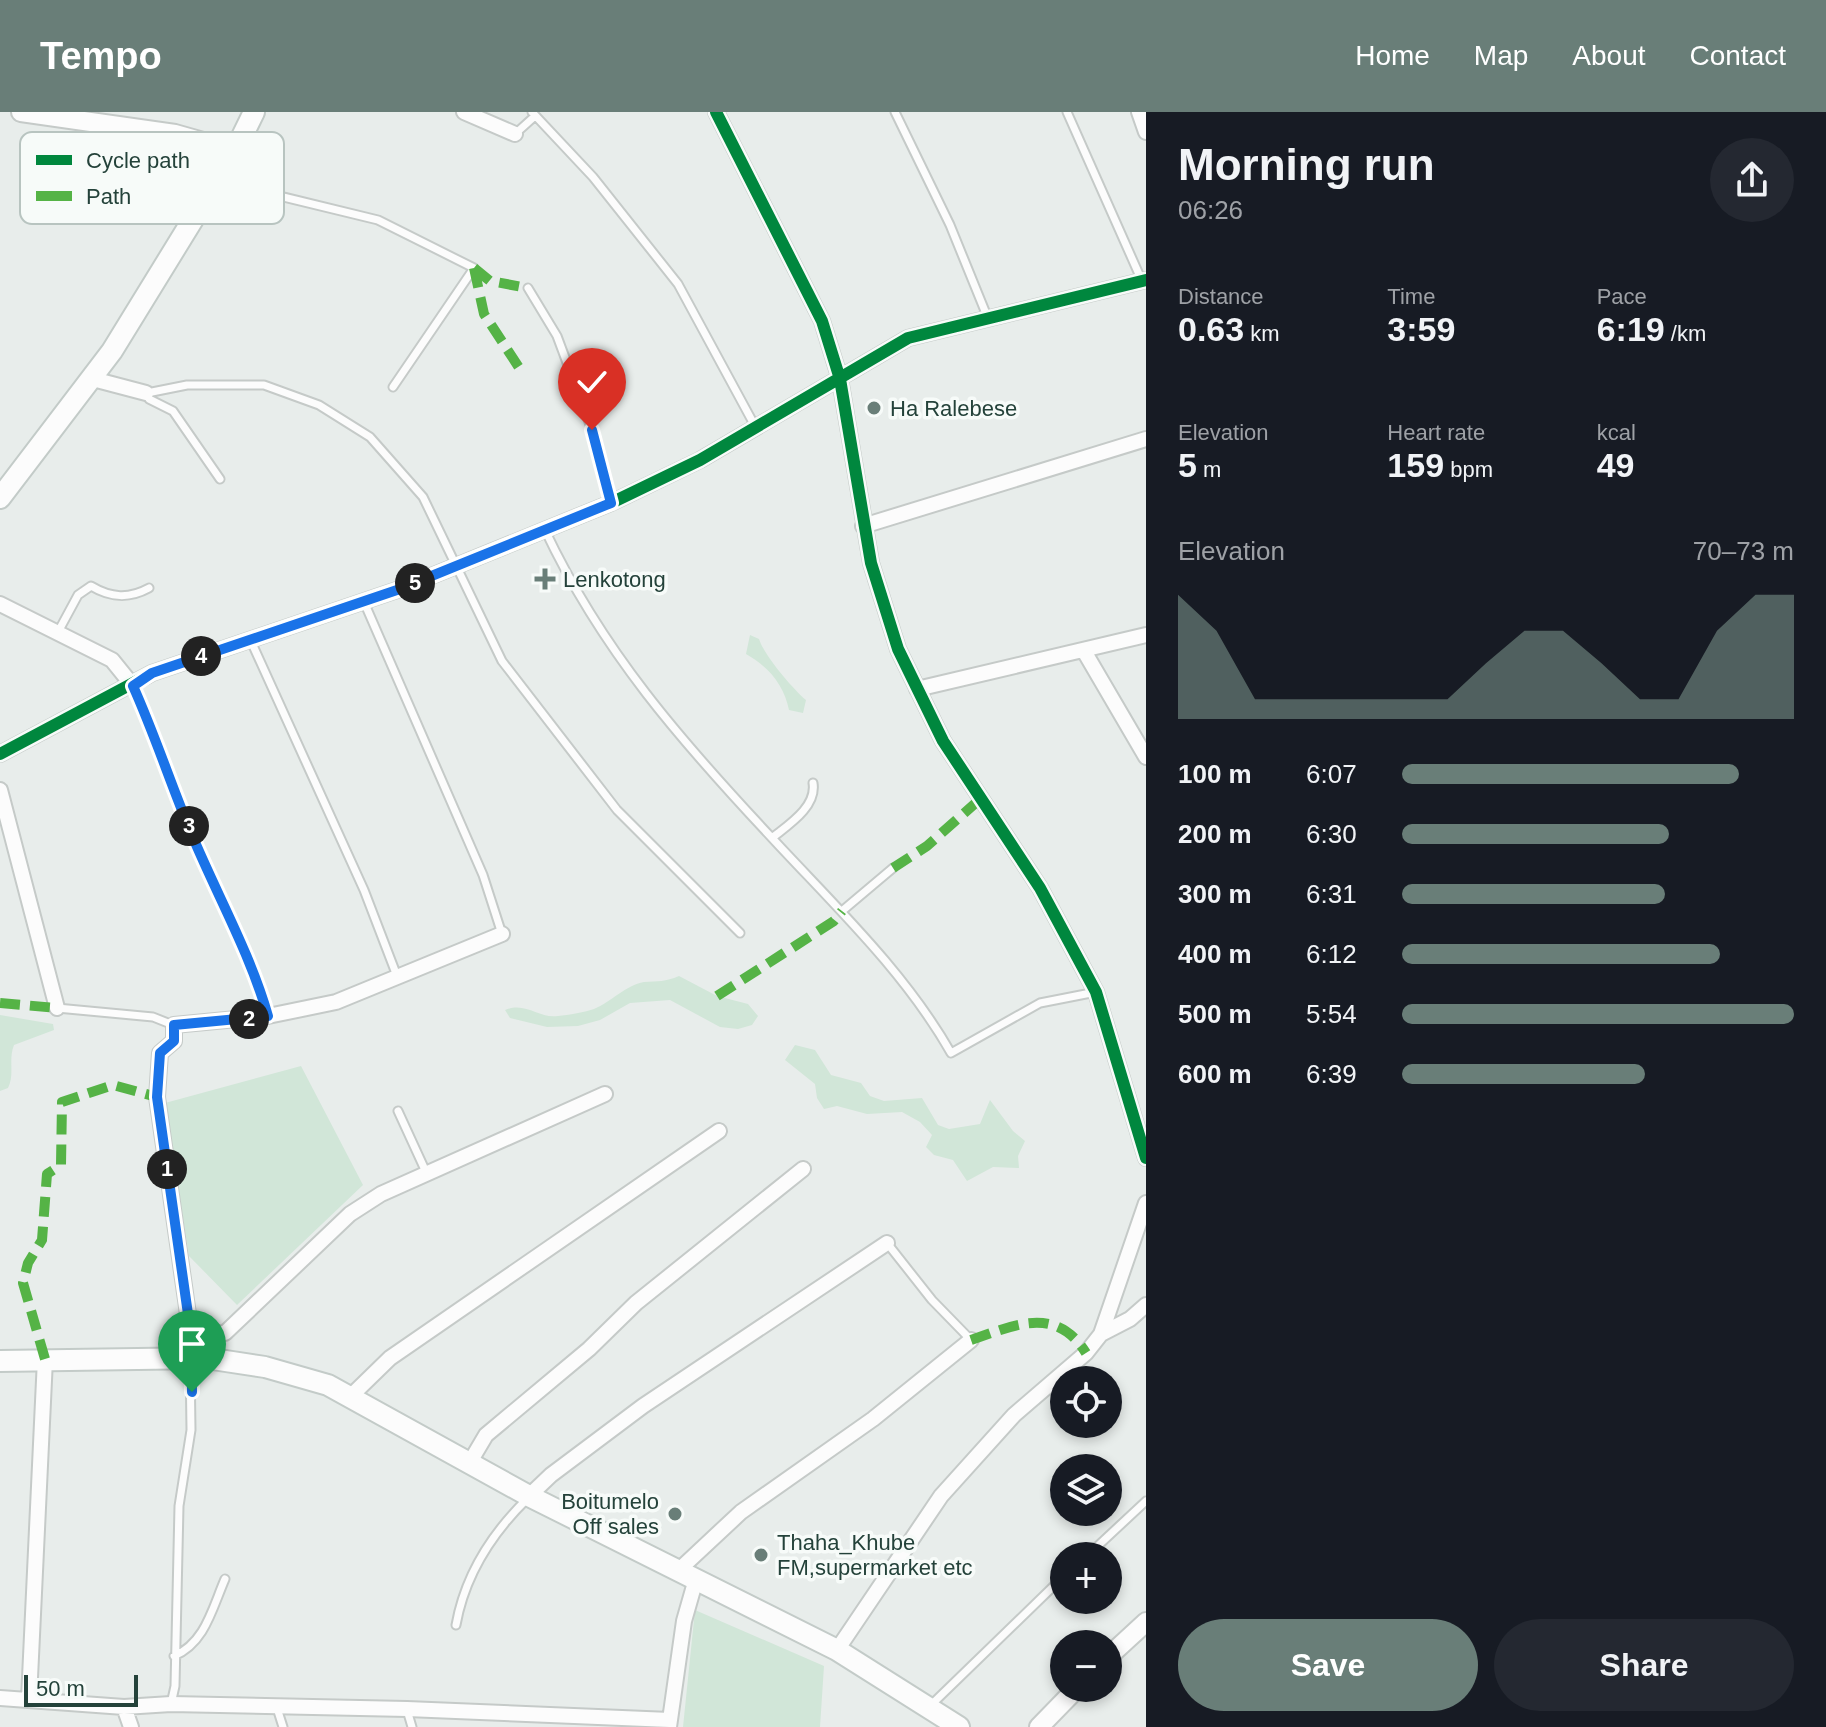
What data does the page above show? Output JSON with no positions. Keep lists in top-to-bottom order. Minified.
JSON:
{"places":{"other":["Ha Ralebese","Boitumelo Off sales","Thaha_Khube FM,supermarket etc"],"health":["Lenkotong"]},"legend":["Cycle path","Path"],"scale_bar":"50 m","page":{"header":"Tempo","nav":["Home","Map","About","Contact"],"heading":["Morning run","06:26"],"stats":[["Distance","0.63 km"],["Time","3:59"],["Pace","6:19 /km"],["Elevation","5 m"],["Heart rate","159 bpm"],["kcal","49"]],"chart":["Elevation","70–73 m"],"pins":["5","4","3","2","1"],"list":[{"name":"100 m","note":"6:07"},{"name":"200 m","note":"6:30"},{"name":"300 m","note":"6:31"},{"name":"400 m","note":"6:12"},{"name":"500 m","note":"5:54"},{"name":"600 m","note":"6:39"}],"map_buttons":["+","−"],"buttons":["Save","Share"],"scale":"50 m"}}
